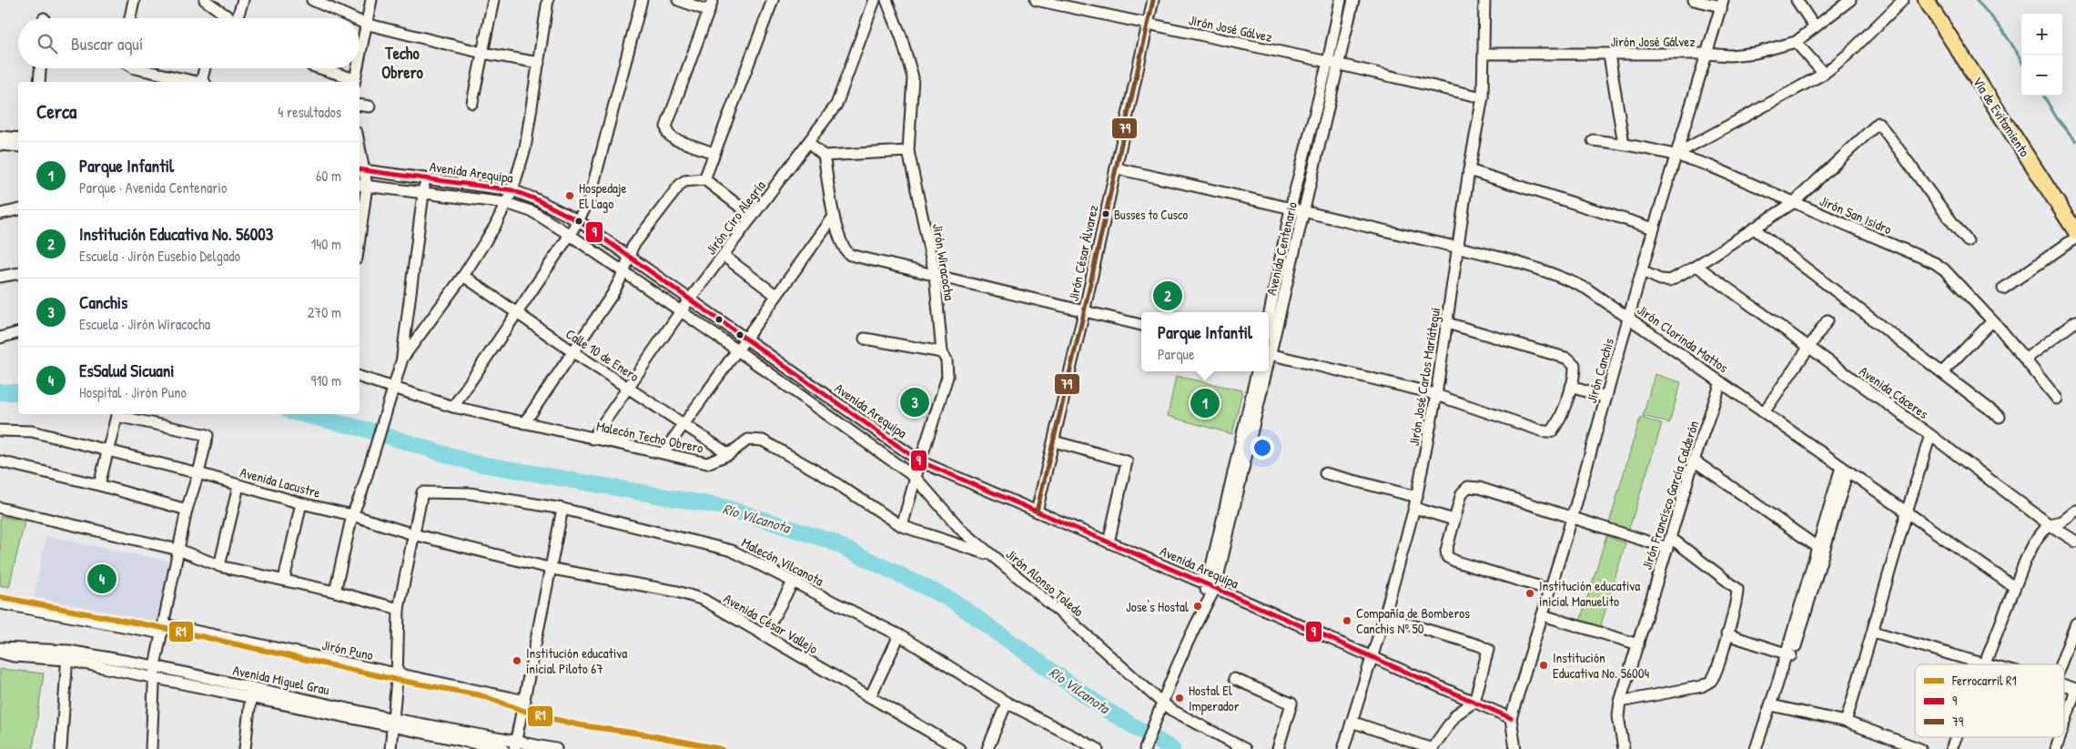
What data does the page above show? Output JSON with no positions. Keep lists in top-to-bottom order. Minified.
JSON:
{"streets":{"highway":["Vía de Evitamiento"],"street":["Jirón José Gálvez","Avenida Arequipa","Jirón San Isidro","Jirón Ciro Alegría","Avenida Centenario","Jirón César Álvarez","Jirón Wiracocha","Jirón Clorinda Mattos","Calle 10 de Enero","Jirón Canchis","Jirón José Carlos Mariátegui","Avenida Cáceres","Malecón Techo Obrero","Avenida Lacustre","Jirón Francisco García Calderón","Malecón Vilcanota","Jirón Alonso Toledo","Avenida César Vallejo","Jirón Puno","Avenida Miguel Grau"]},"crossings":[["Jirón José Gálvez","Avenida Centenario"],["Jirón José Gálvez","Jirón César Álvarez"],["Jirón José Gálvez","Jirón Canchis"],["Jirón José Gálvez","Jirón José Carlos Mariátegui"],["Avenida Arequipa","Jirón Ciro Alegría"],["Avenida Arequipa","Avenida Centenario"],["Avenida Arequipa","Jirón César Álvarez"],["Avenida Arequipa","Jirón Wiracocha"],["Avenida Arequipa","Jirón Canchis"],["Avenida Arequipa","Jirón José Carlos Mariátegui"],["Avenida Arequipa","Jirón Alonso Toledo"],["Jirón San Isidro","Jirón Canchis"],["Jirón Ciro Alegría","Calle 10 de Enero"],["Jirón Ciro Alegría","Malecón Techo Obrero"],["Avenida Centenario","Jirón Clorinda Mattos"],["Jirón César Álvarez","Jirón Clorinda Mattos"],["Jirón Wiracocha","Malecón Techo Obrero"],["Jirón Wiracocha","Jirón Alonso Toledo"],["Jirón Clorinda Mattos","Jirón Canchis"],["Jirón Clorinda Mattos","Jirón José Carlos Mariátegui"],["Jirón Clorinda Mattos","Jirón Francisco García Calderón"],["Calle 10 de Enero","Malecón Techo Obrero"],["Malecón Techo Obrero","Jirón Alonso Toledo"],["Avenida Lacustre","Malecón Vilcanota"],["Avenida Lacustre","Avenida César Vallejo"]],"districts":["Techo Obrero"],"water":["Río Vilcanota"],"places":["Hospedaje El Lago","Busses to Cusco","Institución educativa inicial Manuelito","Jose's Hostal","Compañía de Bomberos Canchis Nº 50","Institución educativa inicial Piloto 67","Institución Educativa No. 56004","Hostal El Imperador"],"lines":["transit line 79","transit line 9","rail line R1"],"legend":["Ferrocarril R1","9","79"],"page":{"map_buttons":["+","−"],"search":"Buscar aquí","heading":["Cerca","4 resultados"],"list":[{"mark":"1","name":"Parque Infantil","note":"Parque · Avenida Centenario","value":"60 m"},{"mark":"2","name":"Institución Educativa No. 56003","note":"Escuela · Jirón Eusebio Delgado","value":"140 m"},{"mark":"3","name":"Canchis","note":"Escuela · Jirón Wiracocha","value":"270 m"},{"mark":"4","name":"EsSalud Sicuani","note":"Hospital · Jirón Puno","value":"910 m"}],"pins":["2","3","1","4"],"popup":["Parque Infantil","Parque"]}}
